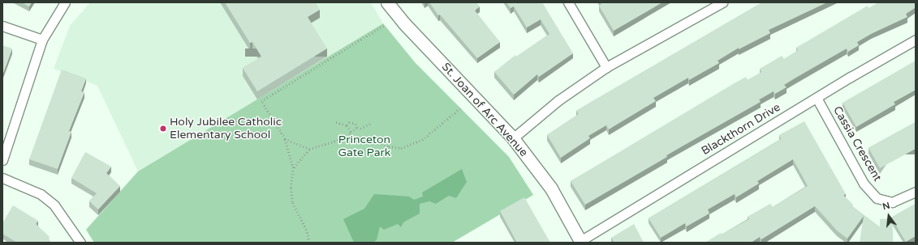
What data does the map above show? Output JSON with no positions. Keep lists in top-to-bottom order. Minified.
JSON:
{"streets":{"street":["St. Joan of Arc Avenue","Blackthorn Drive","Cassia Crescent"]},"crossings":[["St. Joan of Arc Avenue","Blackthorn Drive"],["Blackthorn Drive","Cassia Crescent"]],"parks":["Princeton Gate Park"],"places":["Holy Jubilee Catholic Elementary School"],"north":"top"}
